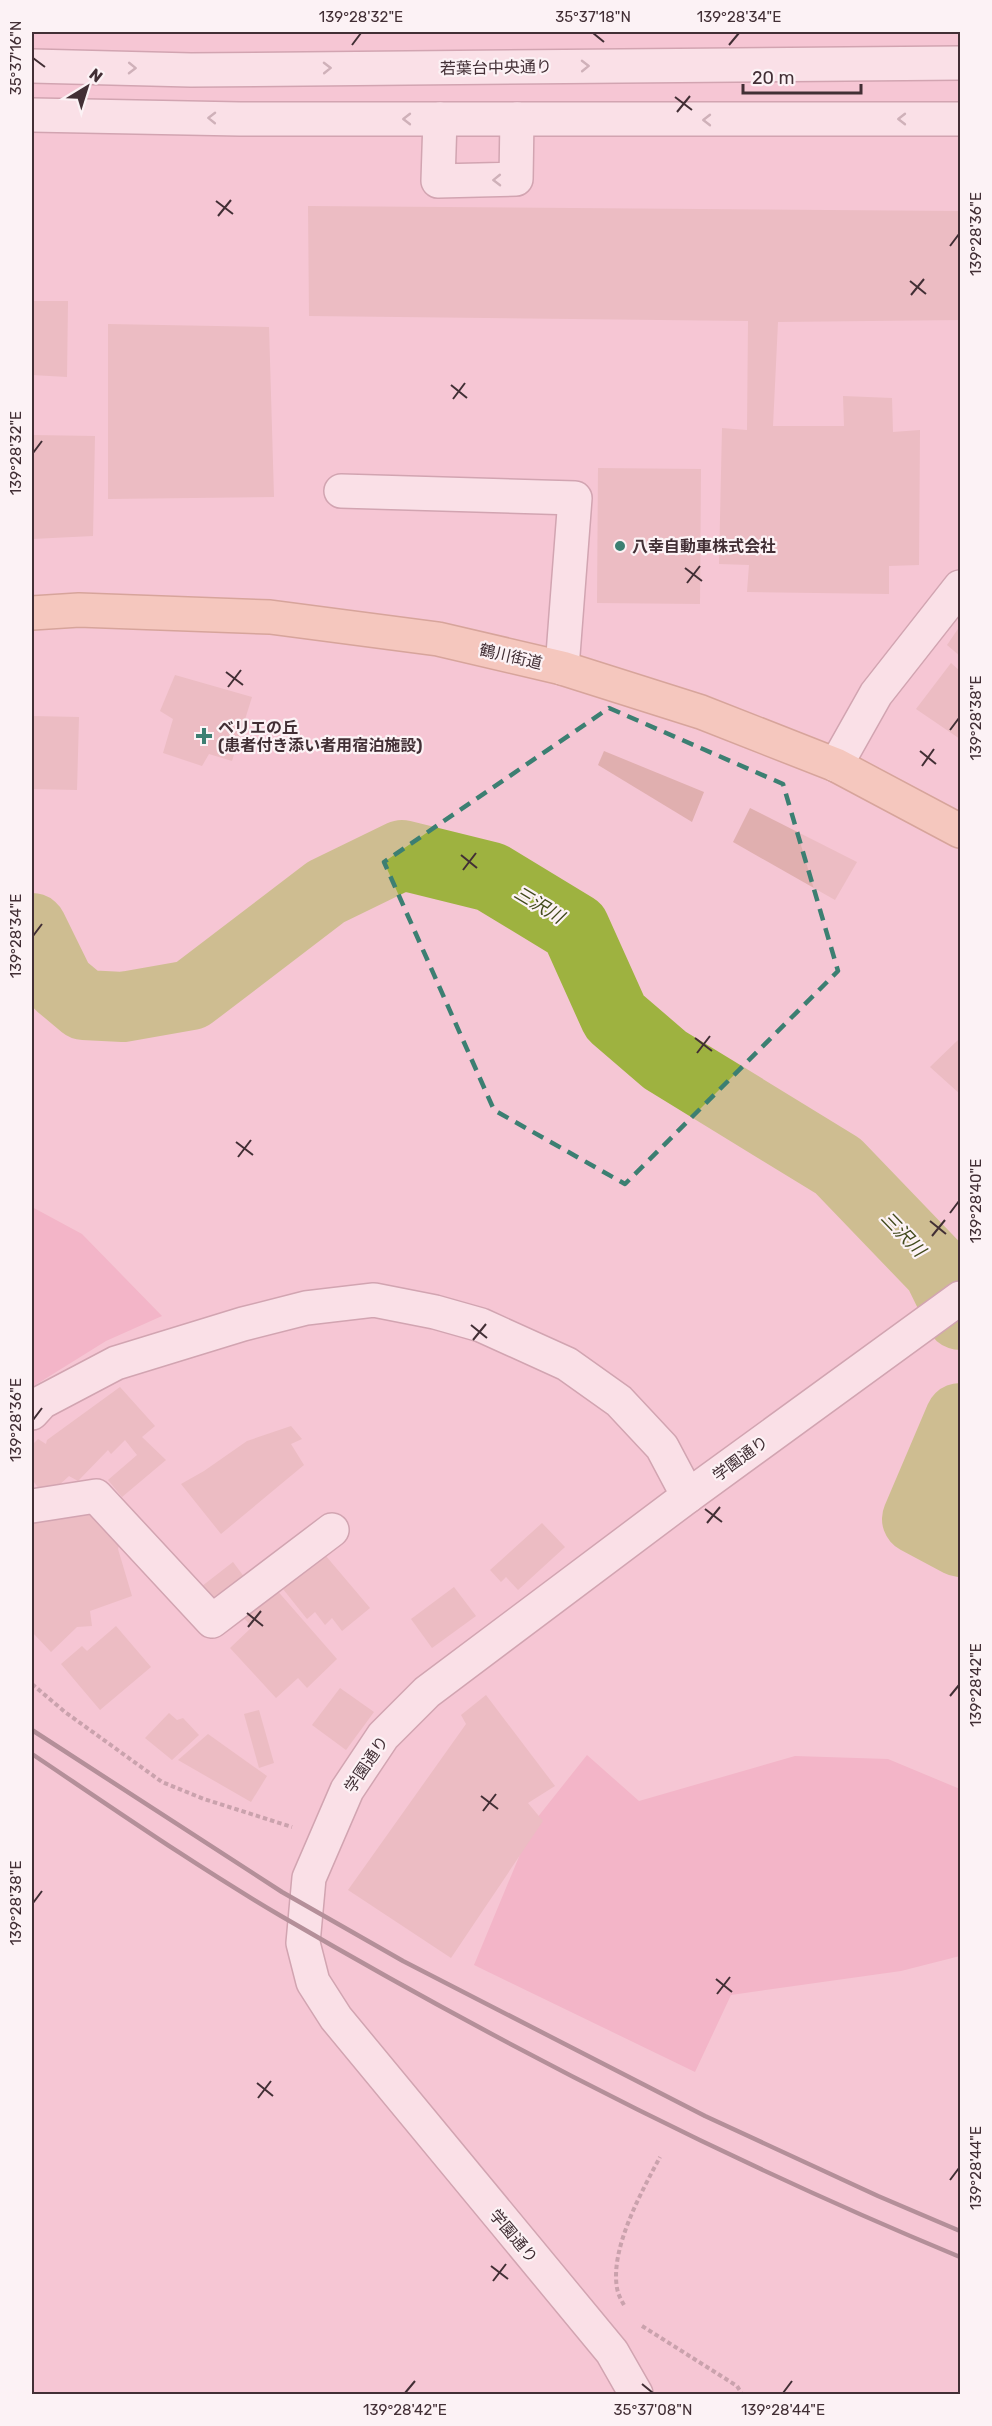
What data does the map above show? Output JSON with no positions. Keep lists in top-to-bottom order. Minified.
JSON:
{"streets":{"main road":["鶴川街道"],"street":["若葉台中央通り","学園通り"]},"water":["三沢川"],"places":{"other":["八幸自動車株式会社"],"health":["ベリエの丘 (患者付き添い者用宿泊施設)"]},"scale_bar":"20 m","north":"top right","coordinates":["139°28'32\"E","35°37'18\"N","139°28'34\"E","35°37'16\"N","139°28'36\"E","139°28'38\"E","139°28'40\"E","139°28'42\"E","139°28'44\"E","35°37'08\"N"]}
